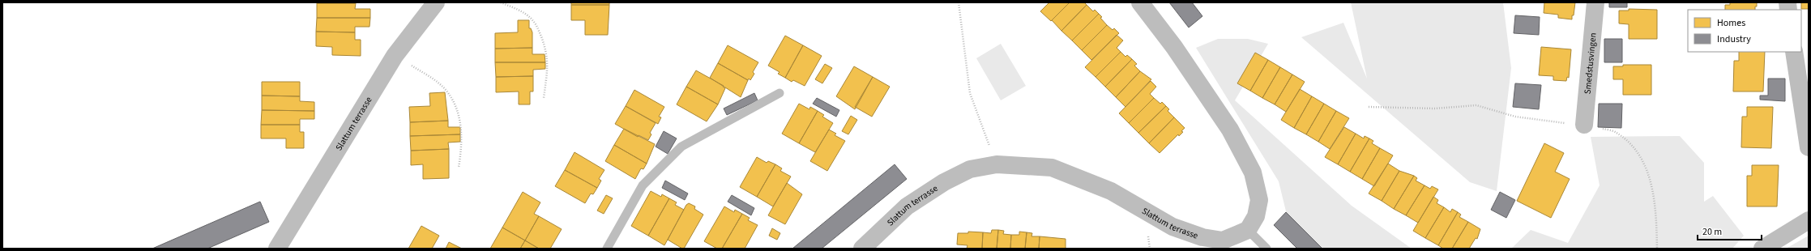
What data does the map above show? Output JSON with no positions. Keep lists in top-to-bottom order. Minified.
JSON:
{"streets":{"street":["Smedstusvingen","Slattum terrasse"]},"legend":["Homes","Industry"],"scale_bar":"20 m"}
